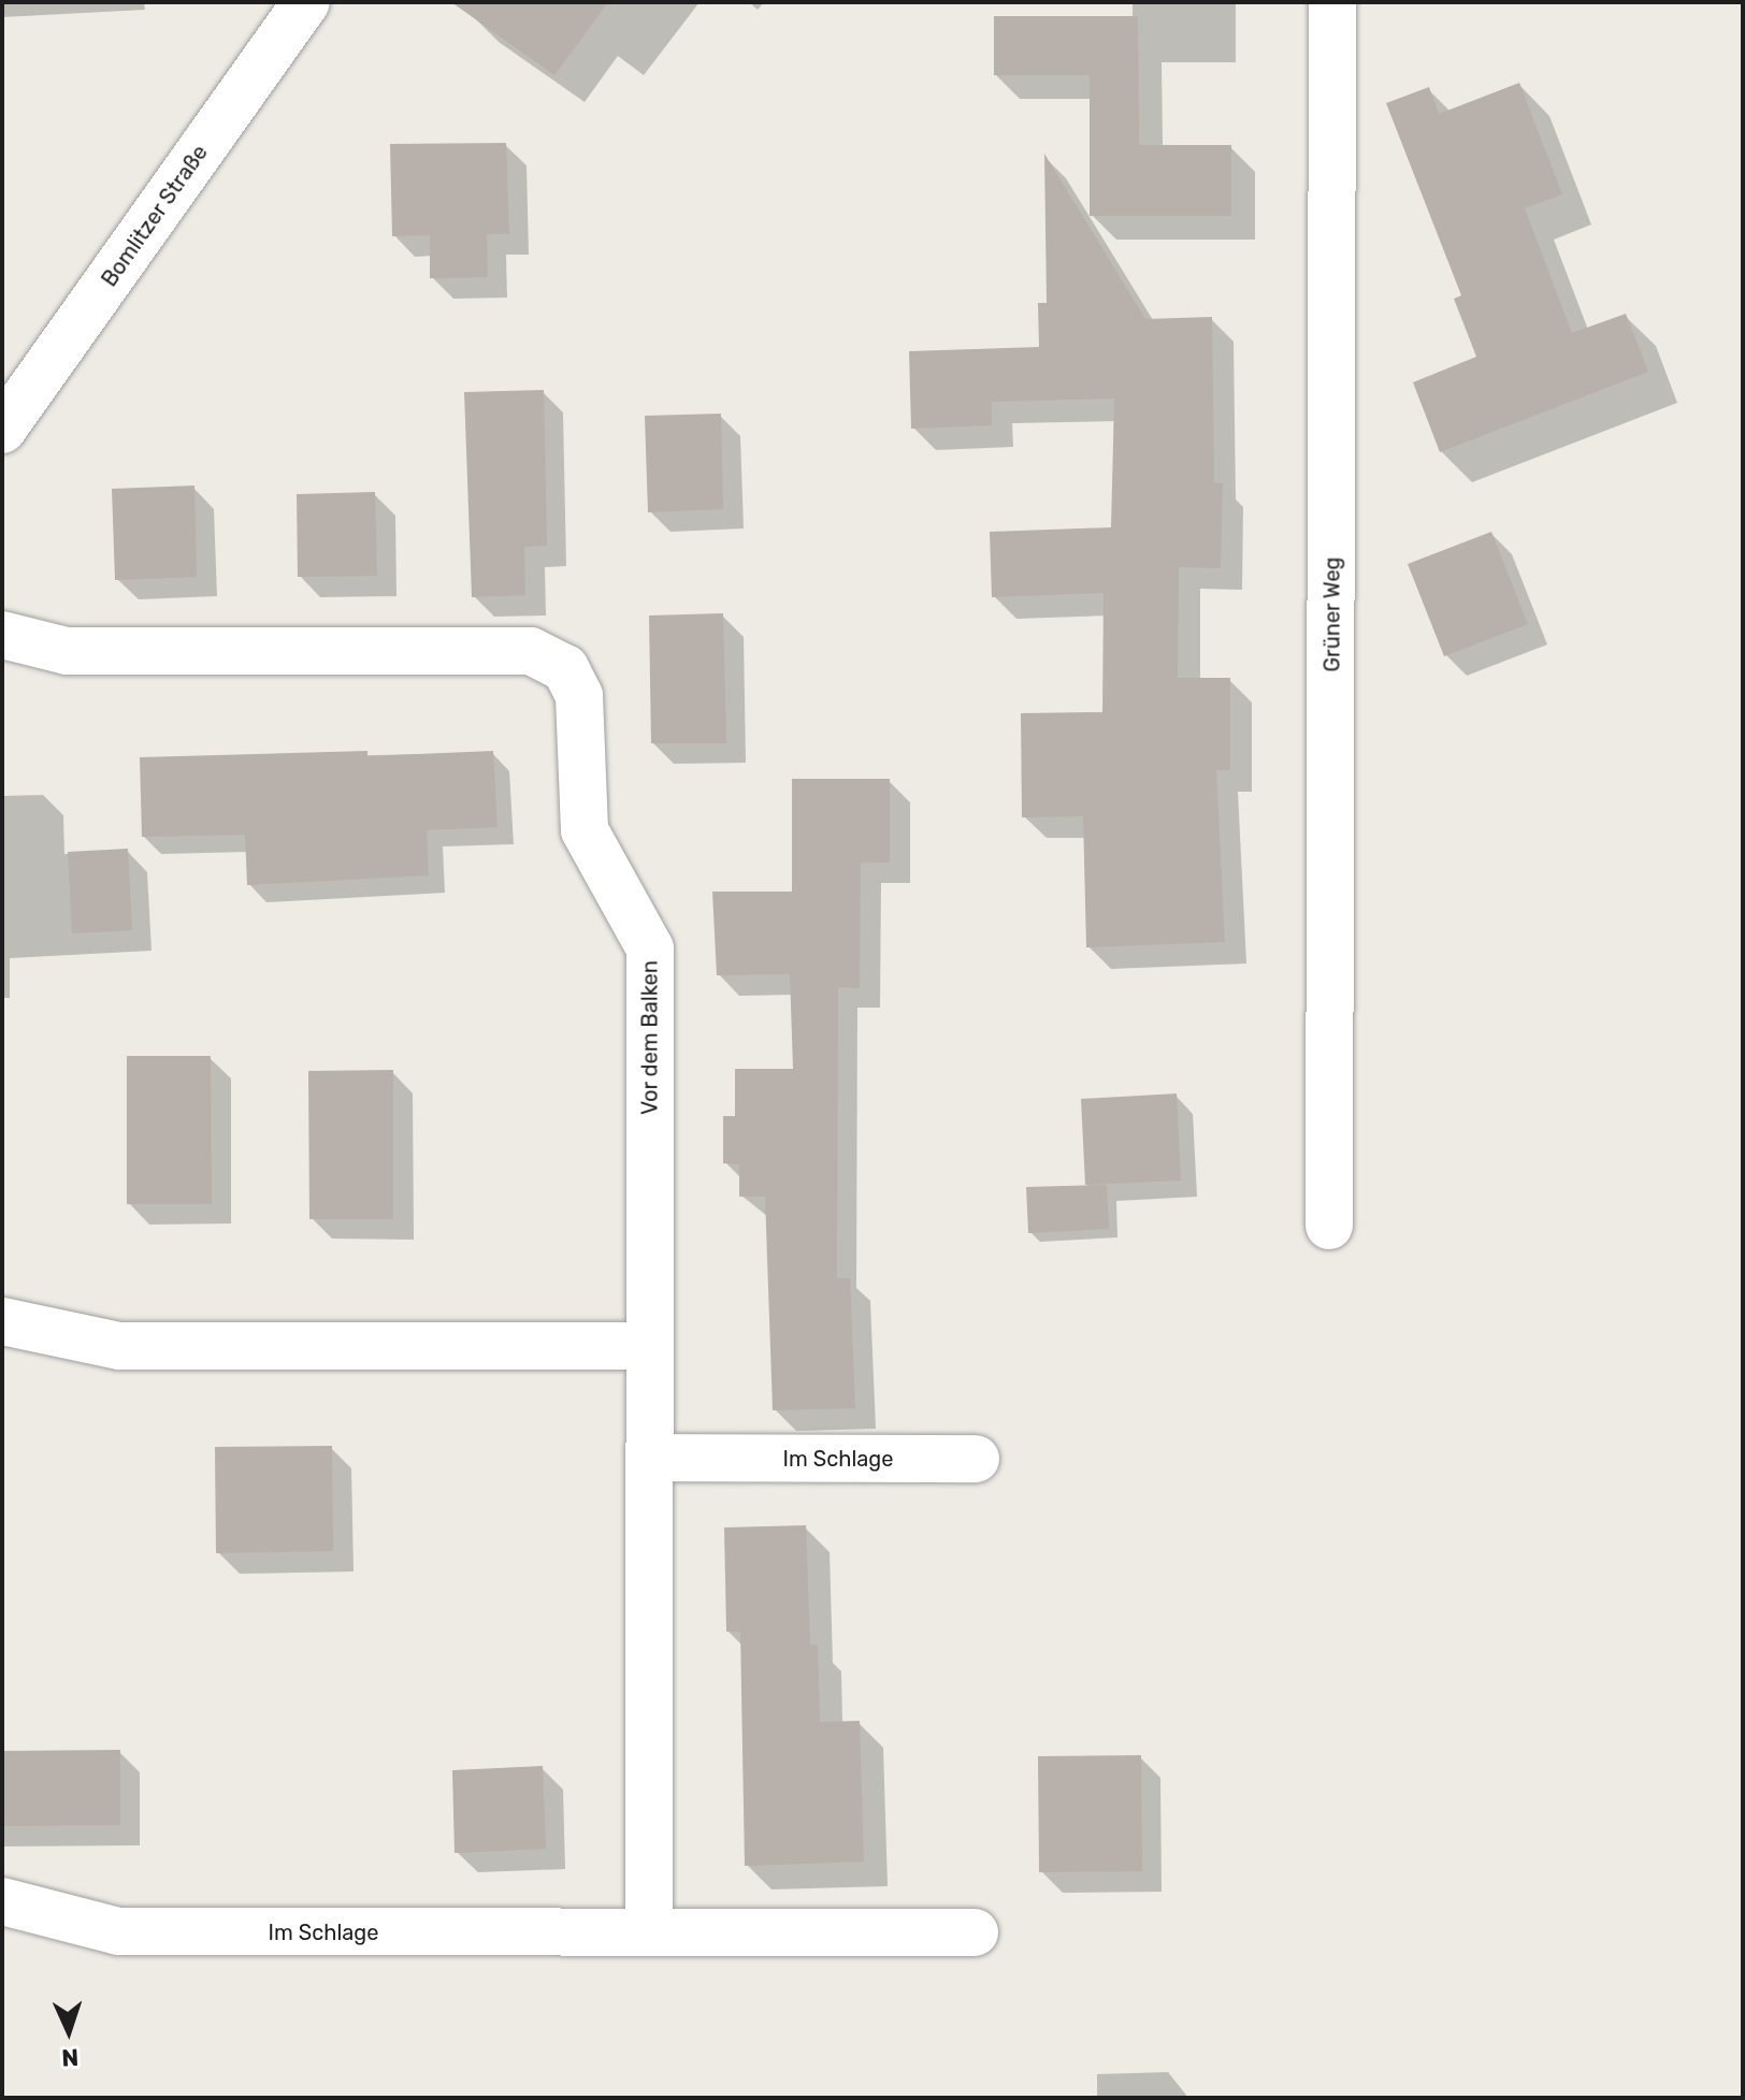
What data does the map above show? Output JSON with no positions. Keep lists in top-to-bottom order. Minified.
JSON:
{"streets":{"street":["Bomlitzer Straße","Grüner Weg","Vor dem Balken","Im Schlage"]},"north":"bottom"}
